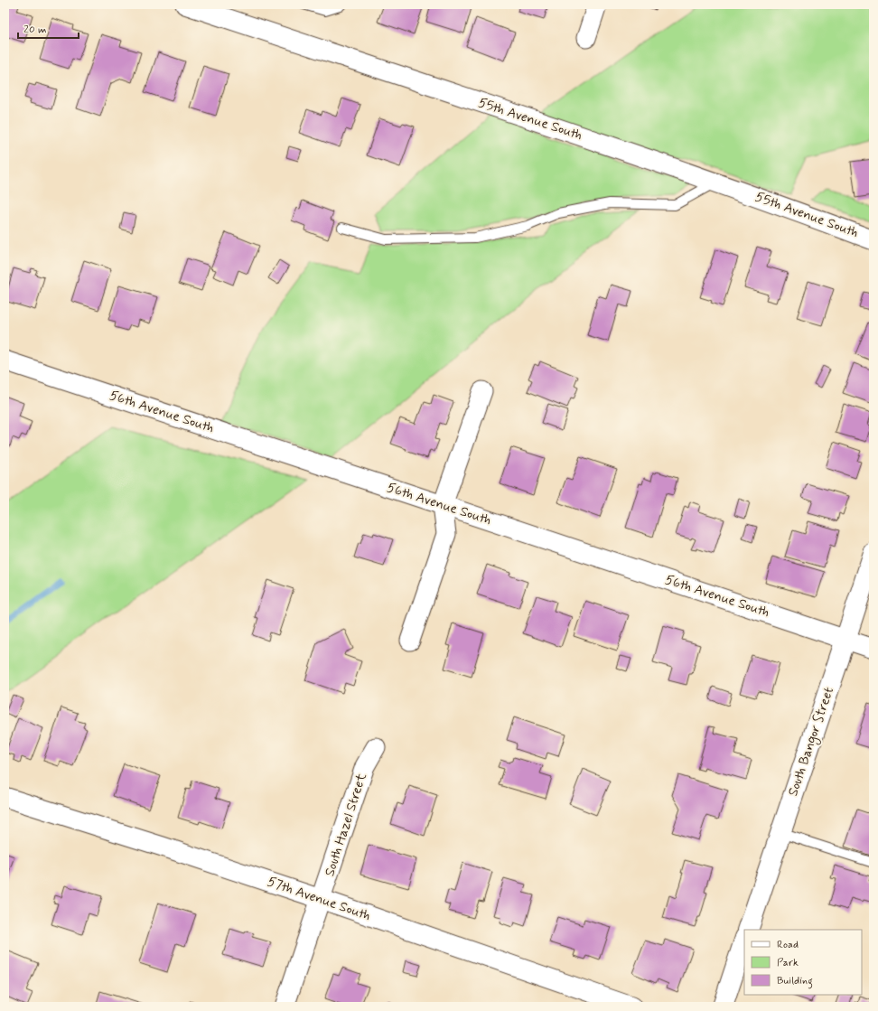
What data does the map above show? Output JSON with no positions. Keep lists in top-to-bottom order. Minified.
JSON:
{"streets":{"street":["55th Avenue South","56th Avenue South","South Bangor Street","South Hazel Street","57th Avenue South"]},"crossings":[["56th Avenue South","South Bangor Street"],["South Hazel Street","57th Avenue South"]],"legend":["Road","Park","Building"],"scale_bar":"20 m"}
